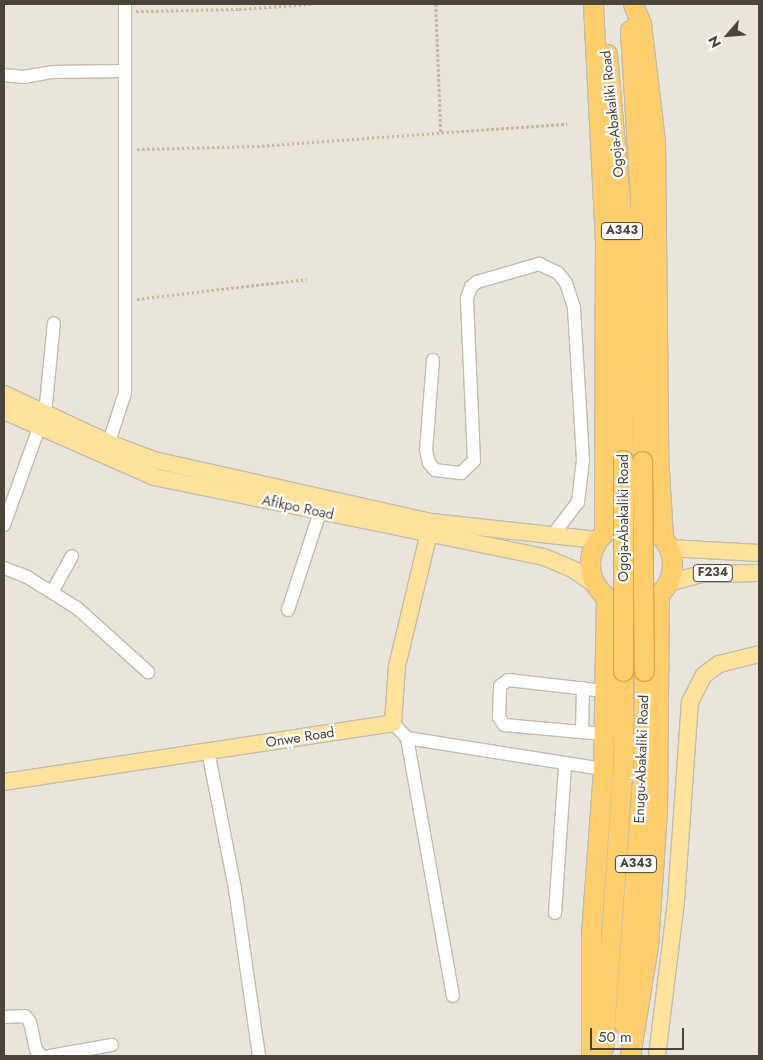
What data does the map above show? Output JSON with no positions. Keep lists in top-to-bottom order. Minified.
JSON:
{"streets":{"highway":["Ogoja-Abakaliki Road","A343","Enugu-Abakaliki Road"],"main road":["Afikpo Road","F234","Onwe Road"]},"crossings":[["Ogoja-Abakaliki Road","Enugu-Abakaliki Road"],["Afikpo Road","F234"]],"scale_bar":"50 m","north":"bottom left"}
